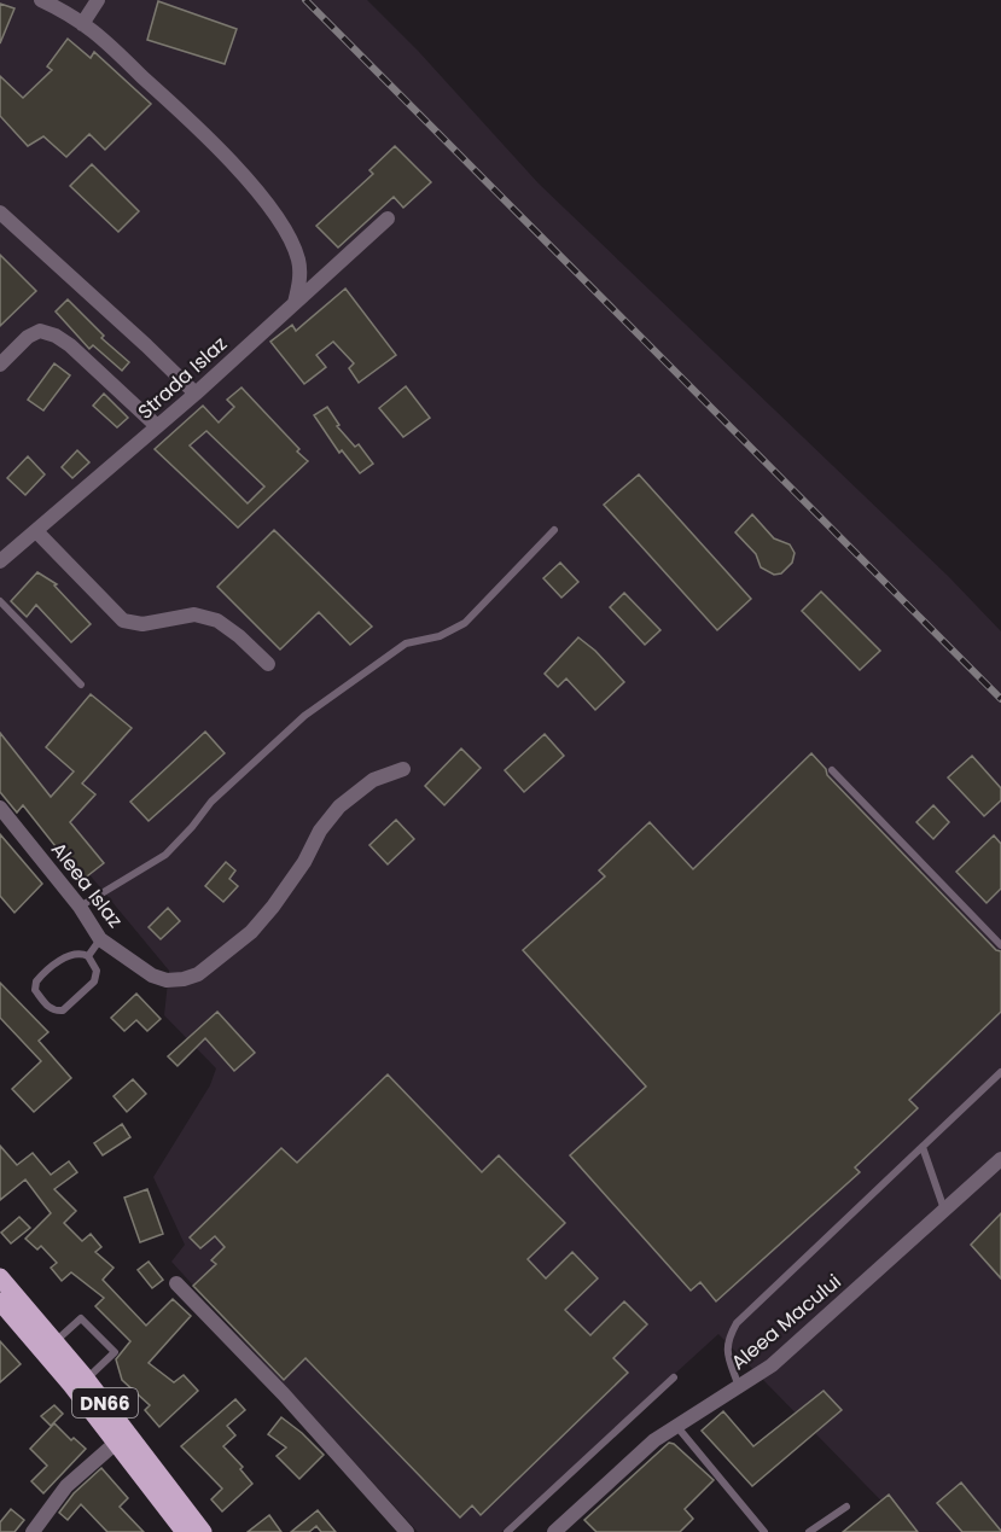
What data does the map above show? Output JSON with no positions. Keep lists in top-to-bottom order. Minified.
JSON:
{"streets":{"main road":["DN66"],"street":["Strada Islaz","Aleea Islaz","Aleea Macului"]}}
